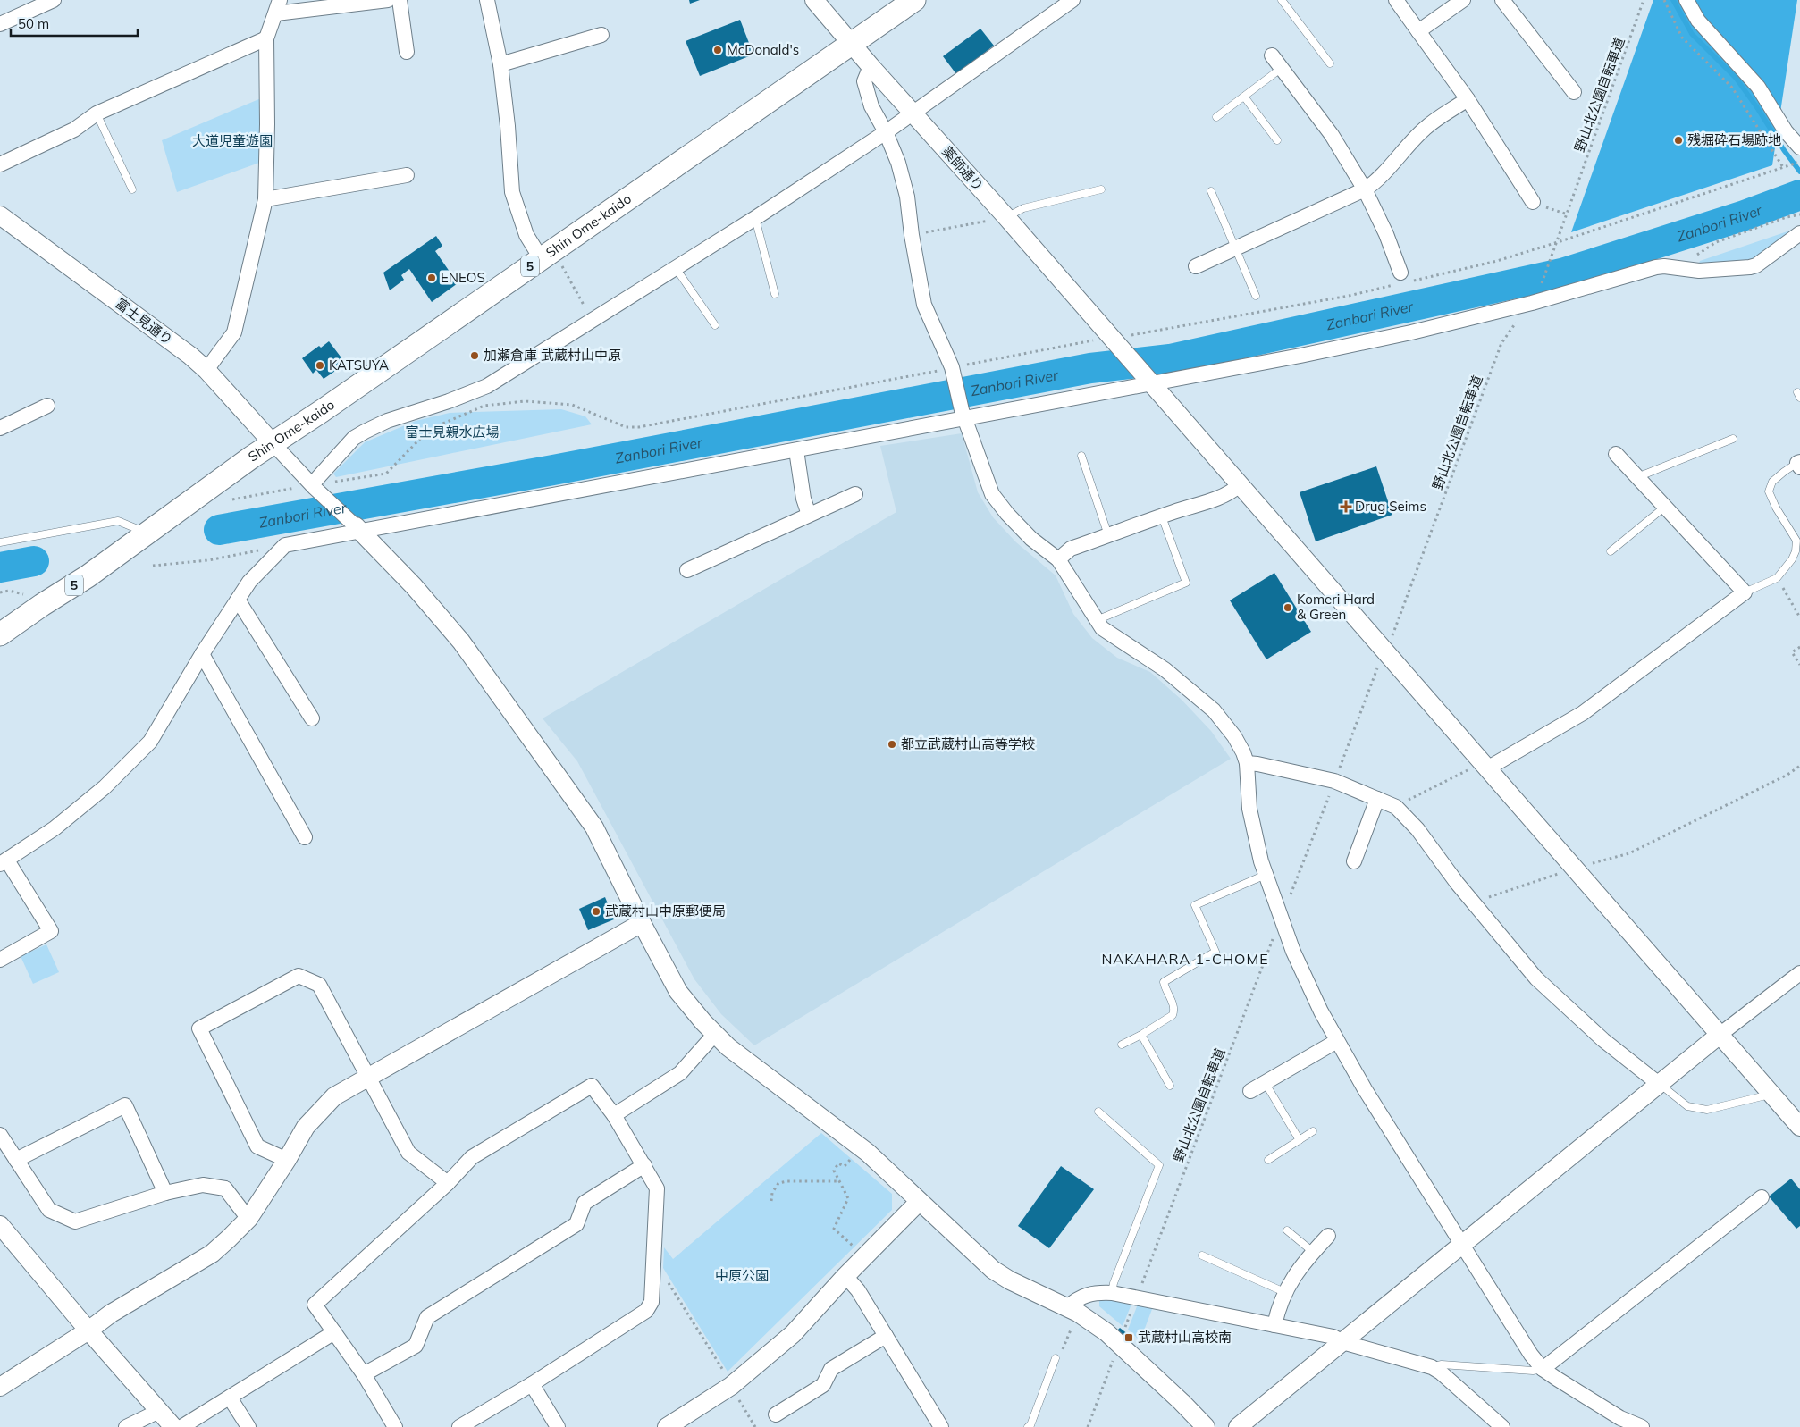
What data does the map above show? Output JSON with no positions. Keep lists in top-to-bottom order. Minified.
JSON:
{"streets":{"main road":["Shin Ome-kaido","5"],"street":["薬師通り","富士見通り"],"path":["野山北公園自転車道"]},"crossings":[["薬師通り","Shin Ome-kaido"],["Shin Ome-kaido","富士見通り"]],"districts":["NAKAHARA 1-CHOME"],"water":["Zanbori River"],"parks":["大道児童遊園","富士見親水広場","中原公園"],"places":{"other":["McDonald's","残堀砕石場跡地","ENEOS","加瀬倉庫 武蔵村山中原","KATSUYA","Komeri Hard & Green","都立武蔵村山高等学校","武蔵村山中原郵便局"],"health":["Drug Seims"],"transit":["武蔵村山高校南"]},"scale_bar":"50 m"}
